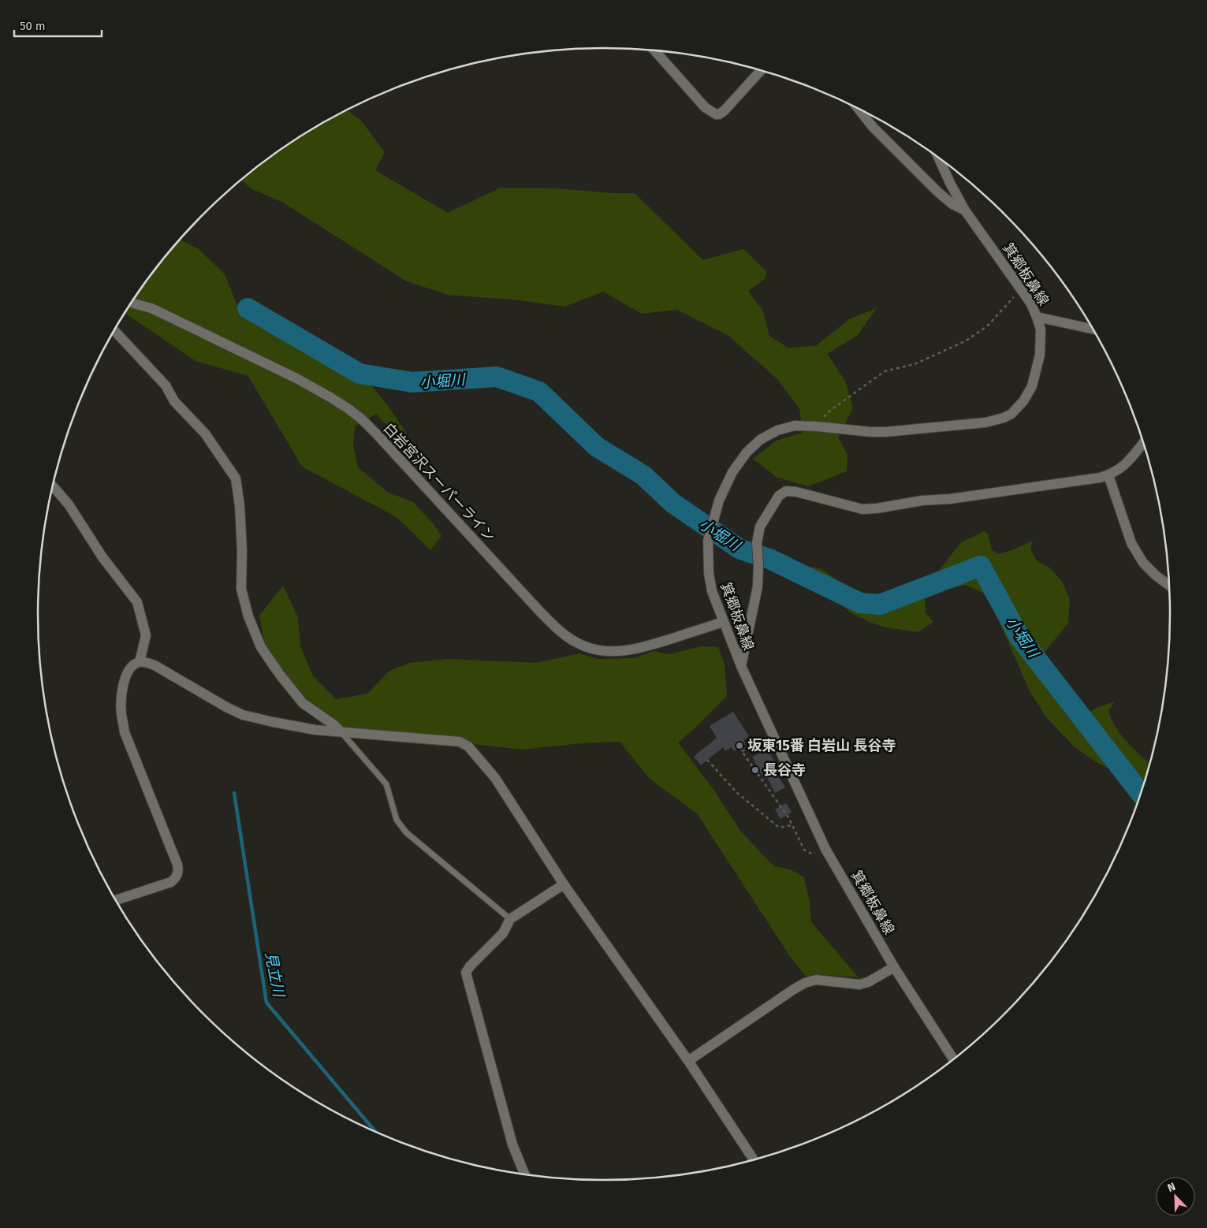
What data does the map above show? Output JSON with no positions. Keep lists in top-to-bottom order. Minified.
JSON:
{"streets":{"street":["箕郷板鼻線","白岩宮沢スーパーライン"]},"crossings":[["箕郷板鼻線","白岩宮沢スーパーライン"]],"water":["小堀川","見立川"],"places":["坂東15番 白岩山 長谷寺","長谷寺"],"scale_bar":"50 m","north":"top left"}
